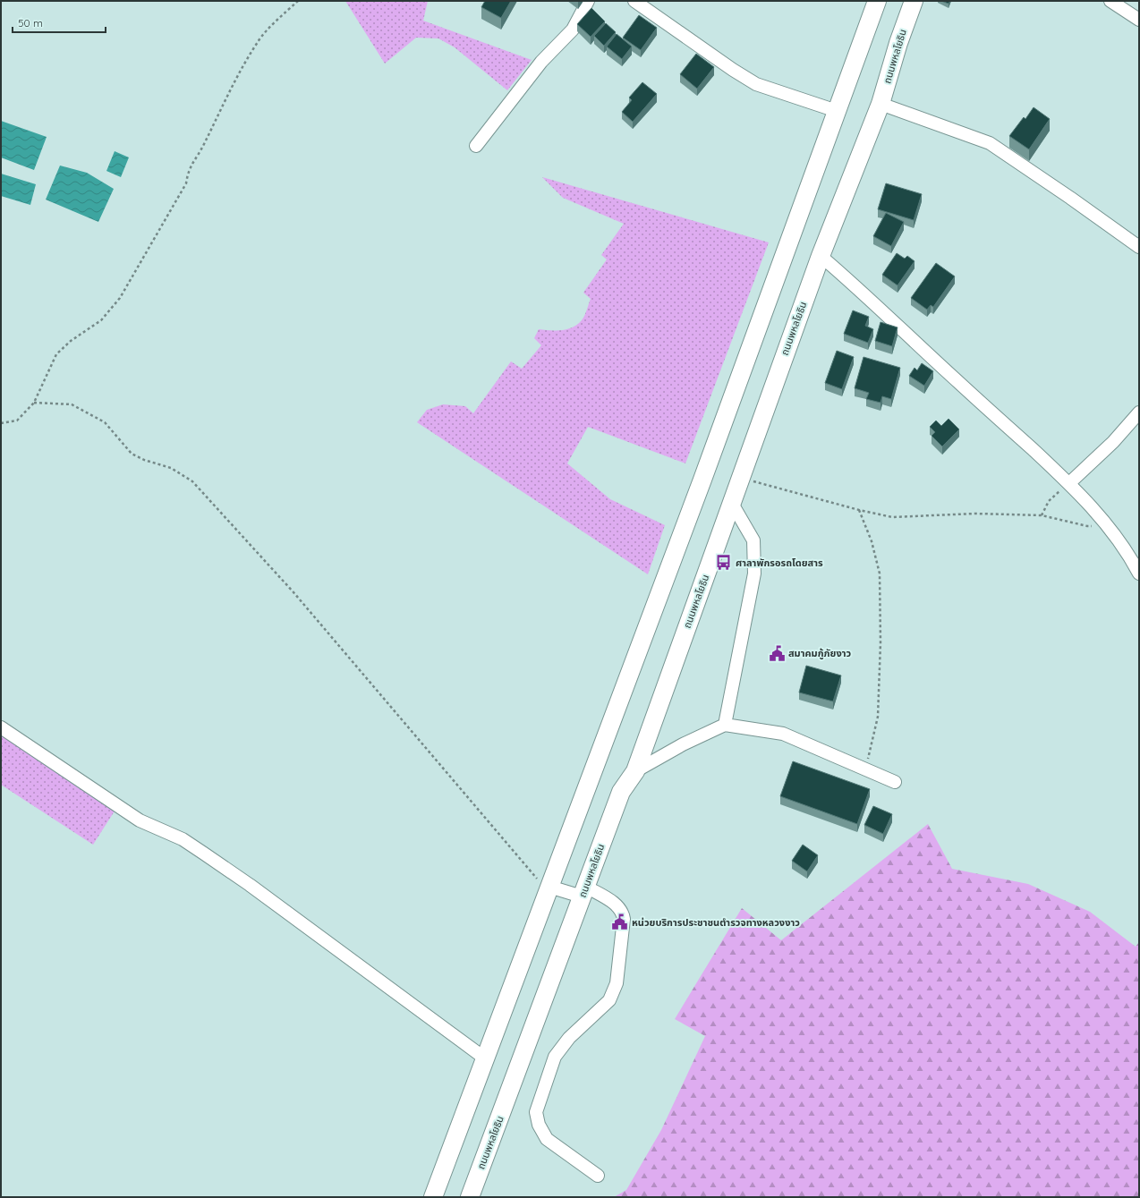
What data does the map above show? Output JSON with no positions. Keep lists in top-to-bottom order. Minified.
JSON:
{"streets":{"highway":["ถนนพหลโยธิน"]},"places":{"bus stop":["ศาลาพักรอรถโดยสาร"],"public building":["สมาคมกู้ภัยงาว","หน่วยบริการประชาชนตำรวจทางหลวงงาว"]},"scale_bar":"50 m"}
